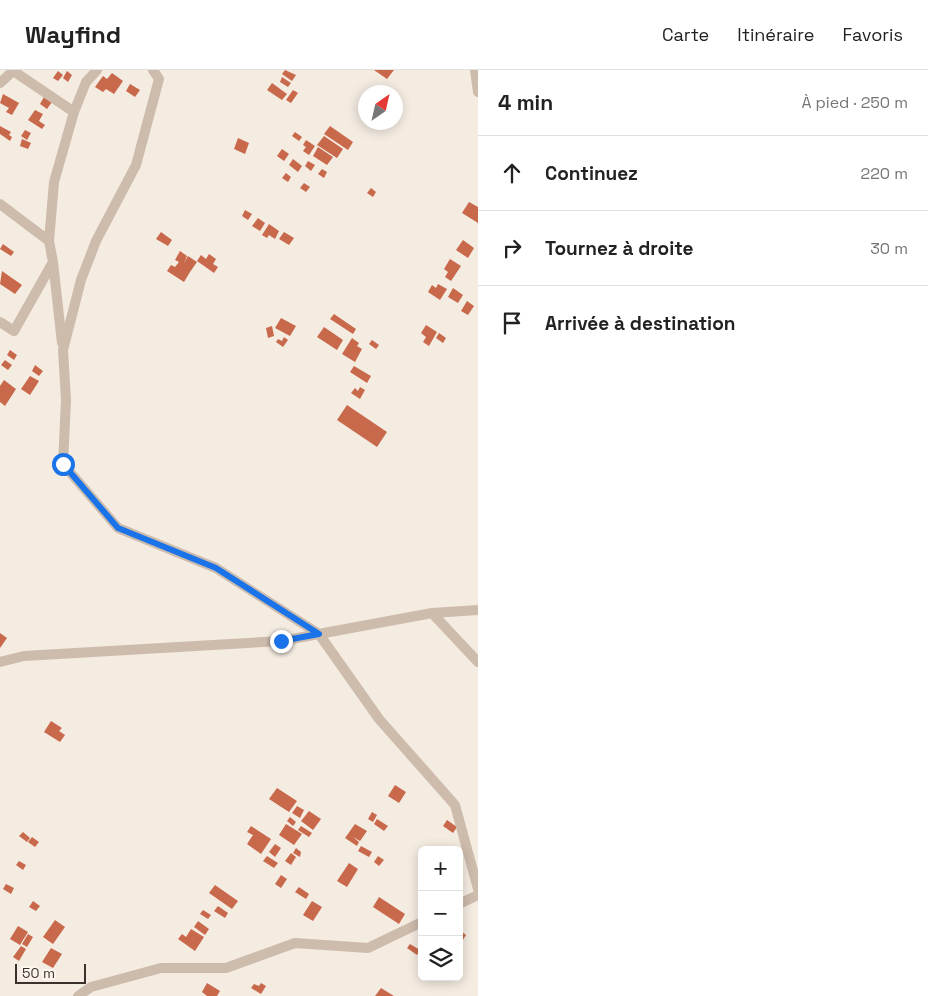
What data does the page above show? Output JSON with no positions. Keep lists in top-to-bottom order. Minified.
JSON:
{"scale_bar":"50 m","north":"top right","page":{"header":"Wayfind","nav":["Carte","Itinéraire","Favoris"],"heading":["4 min","À pied · 250 m"],"list":[["Continuez","220 m"],["Tournez à droite","30 m"],"Arrivée à destination"],"map_buttons":["+","−"],"scale":"50 m"}}
